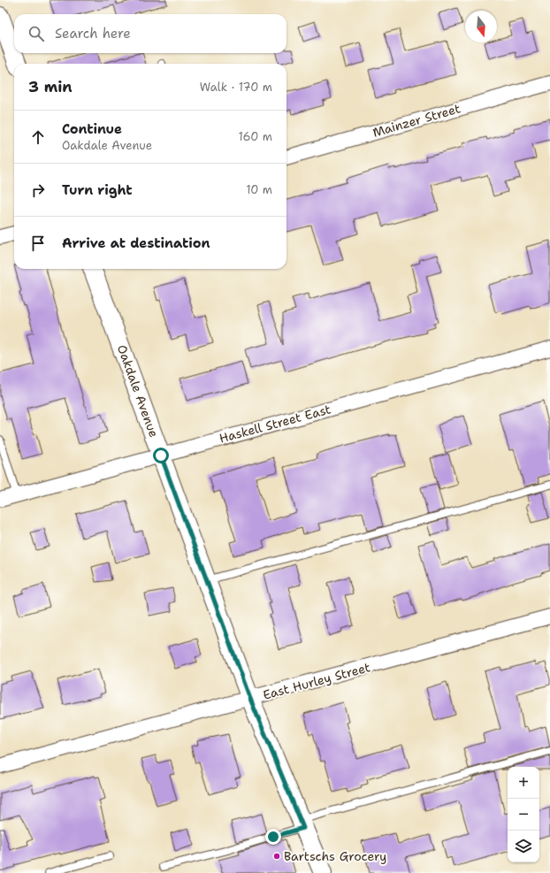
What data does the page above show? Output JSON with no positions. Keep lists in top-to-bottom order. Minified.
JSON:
{"streets":{"street":["Mainzer Street","Oakdale Avenue","Haskell Street East","East Hurley Street"]},"crossings":[["Oakdale Avenue","Haskell Street East"],["Oakdale Avenue","East Hurley Street"]],"places":["Bartschs Grocery"],"north":"bottom","page":{"search":"Search here","heading":["3 min","Walk · 170 m"],"list":[["Continue","Oakdale Avenue","160 m"],["Turn right","10 m"],"Arrive at destination"],"map_buttons":["+","−"]}}
